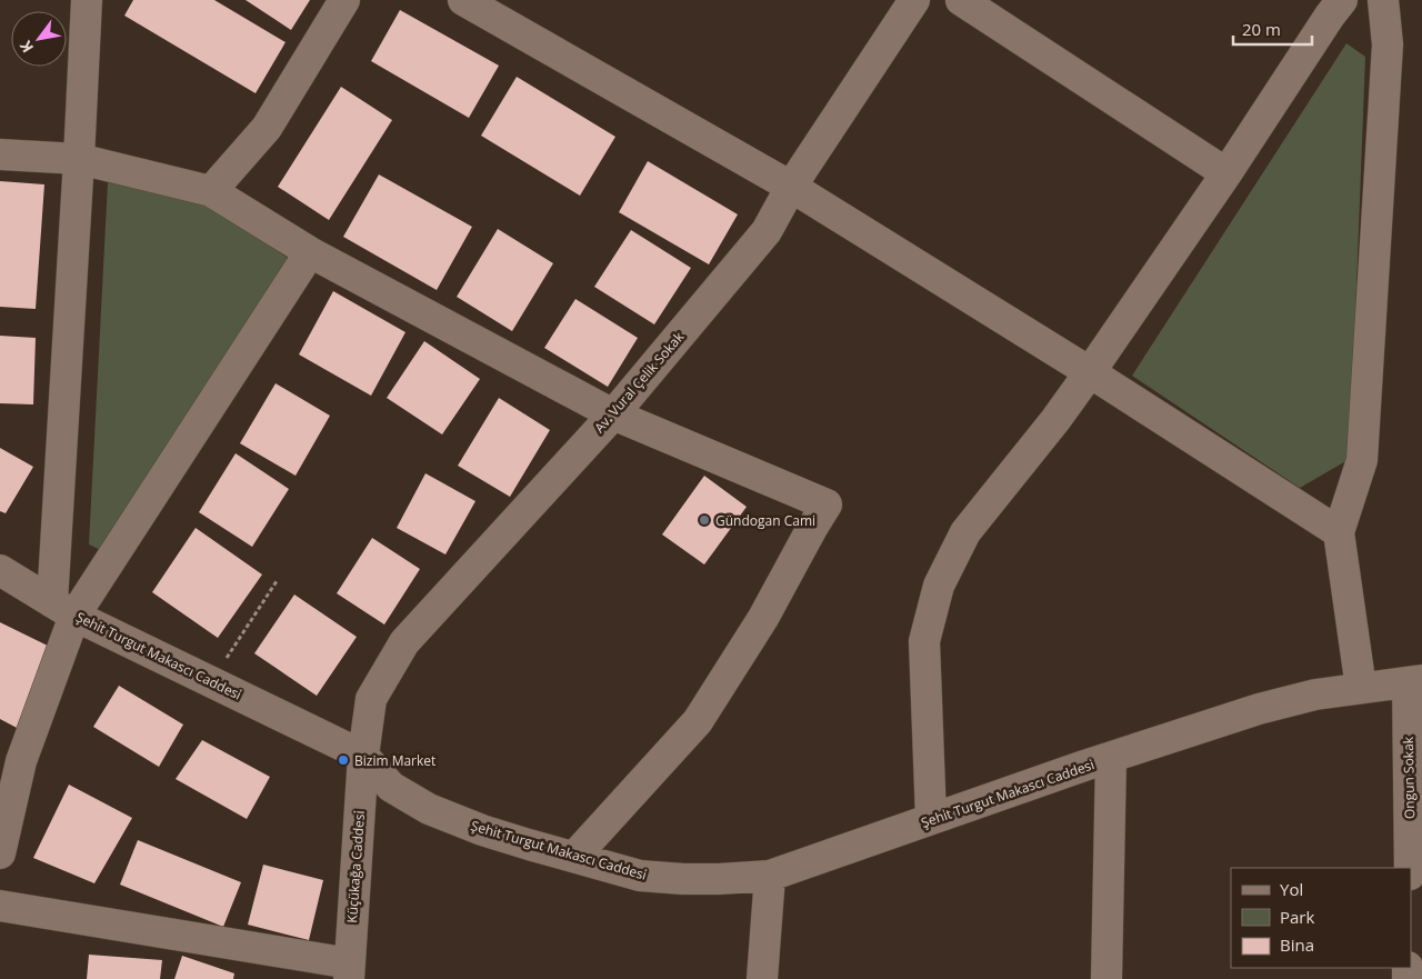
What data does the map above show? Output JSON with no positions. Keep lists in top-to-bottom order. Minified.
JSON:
{"streets":{"street":["Av. Vural Çelik Sokak","Şehit Turgut Makascı Caddesi","Ongun Sokak","Küçükağa Caddesi"]},"crossings":[["Av. Vural Çelik Sokak","Şehit Turgut Makascı Caddesi"],["Av. Vural Çelik Sokak","Küçükağa Caddesi"],["Şehit Turgut Makascı Caddesi","Ongun Sokak"],["Şehit Turgut Makascı Caddesi","Küçükağa Caddesi"]],"places":["Gündogan Cami","Bizim Market"],"legend":["Yol","Park","Bina"],"scale_bar":"20 m","north":"bottom left"}
